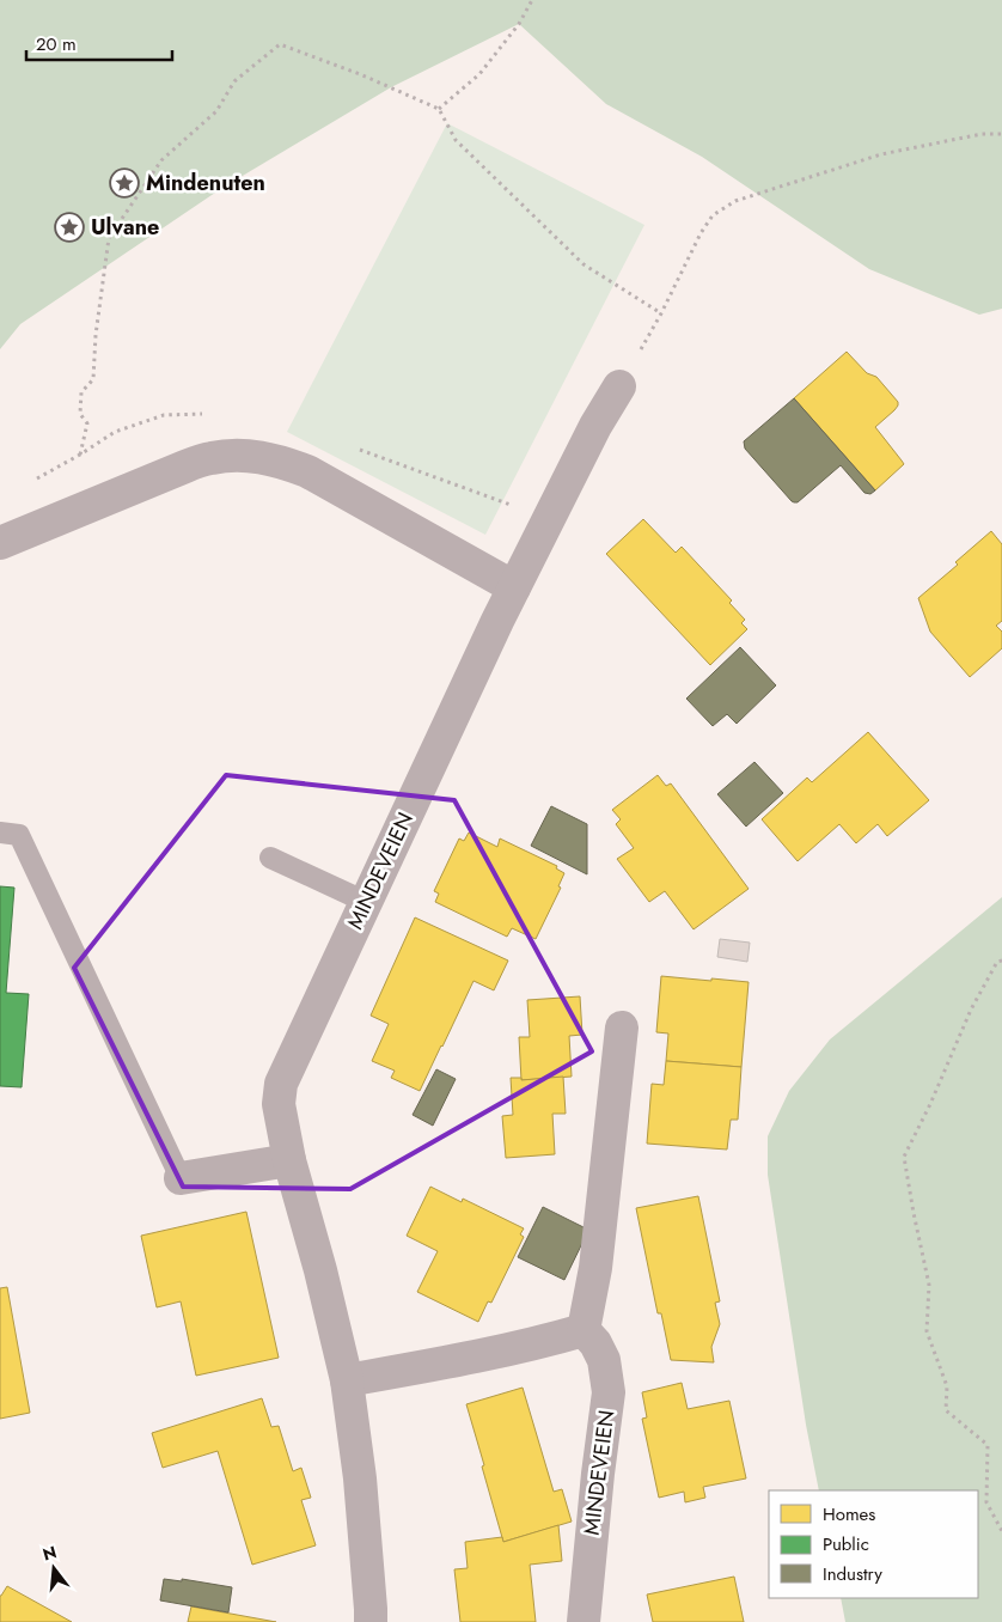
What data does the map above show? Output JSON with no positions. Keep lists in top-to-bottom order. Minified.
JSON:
{"streets":{"street":["MINDEVEIEN"]},"places":{"place":["Mindenuten","Ulvane"]},"legend":["Homes","Public","Industry"],"scale_bar":"20 m","north":"top"}
